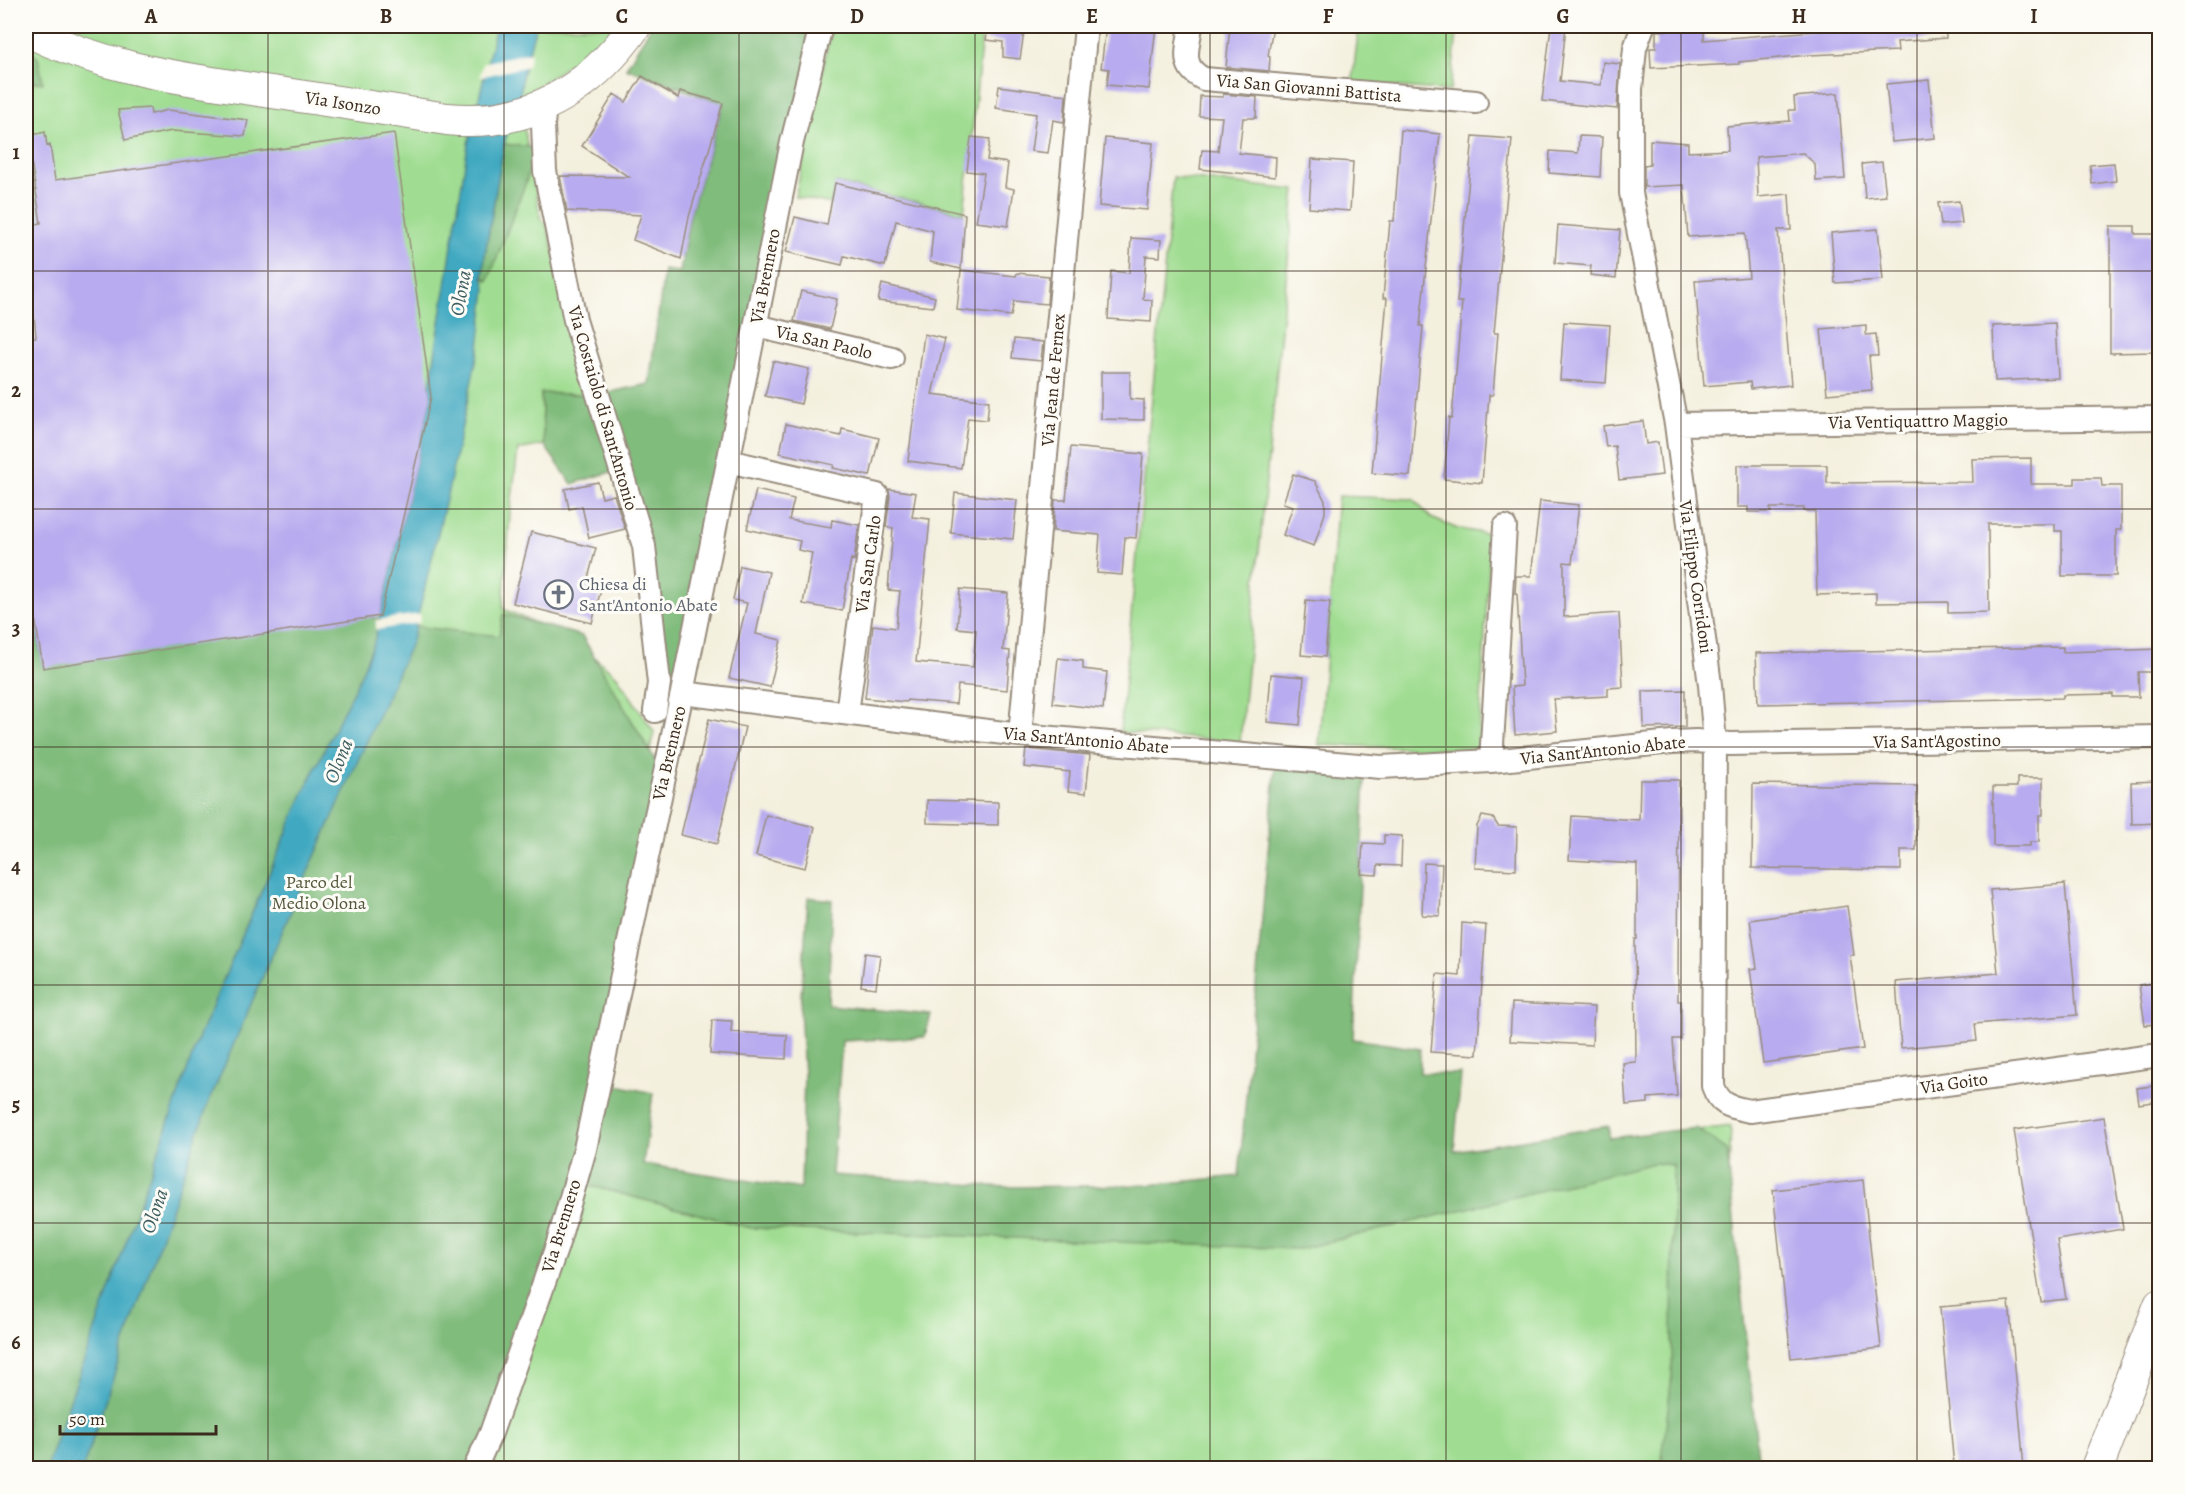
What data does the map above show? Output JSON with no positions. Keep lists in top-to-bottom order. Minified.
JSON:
{"streets":{"street":["Via San Giovanni Battista","Via Isonzo","Via Brennero","Via San Paolo","Via Jean de Fernex","Via Costaiolo di Sant'Antonio","Via Ventiquattro Maggio","Via San Carlo","Via Filippo Corridoni","Via Sant'Antonio Abate","Via Sant'Agostino","Via Goito"]},"crossings":[["Via Isonzo","Via Costaiolo di Sant'Antonio"],["Via Brennero","Via San Paolo"],["Via Brennero","Via San Carlo"],["Via Brennero","Via Sant'Antonio Abate"],["Via Jean de Fernex","Via Sant'Antonio Abate"],["Via Ventiquattro Maggio","Via Filippo Corridoni"],["Via San Carlo","Via Sant'Antonio Abate"],["Via Filippo Corridoni","Via Sant'Antonio Abate"],["Via Filippo Corridoni","Via Sant'Agostino"],["Via Filippo Corridoni","Via Goito"],["Via Sant'Antonio Abate","Via Sant'Agostino"]],"water":["Olona"],"parks":["Parco del Medio Olona"],"places":{"church":["Chiesa di Sant'Antonio Abate"]},"scale_bar":"50 m","grid":{"columns":["A","B","C","D","E","F","G","H","I"],"rows":["1","2","3","4","5","6"]}}
